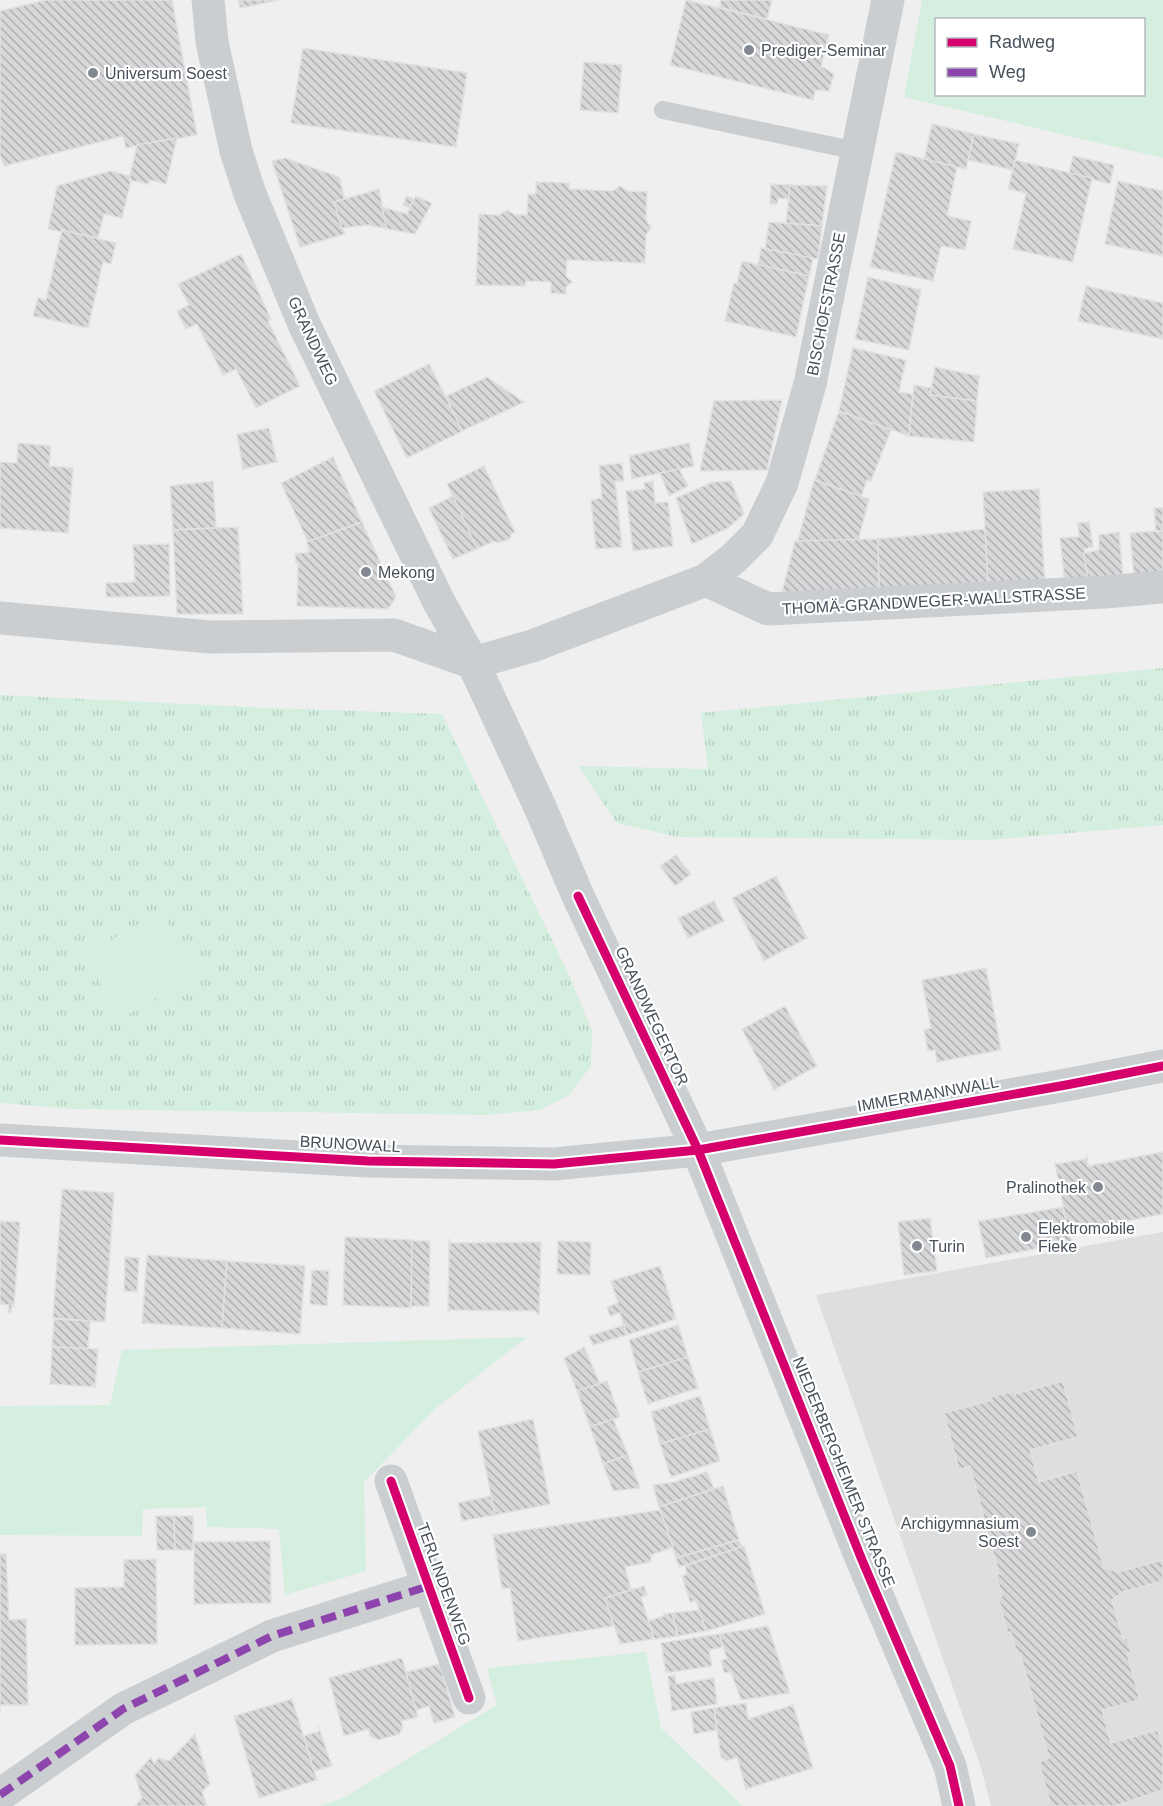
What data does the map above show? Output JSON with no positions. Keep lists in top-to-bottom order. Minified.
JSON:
{"streets":{"street":["BISCHOFSTRASSE","GRANDWEG","THOMÄ-GRANDWEGER-WALLSTRASSE","GRANDWEGERTOR","IMMERMANNWALL","BRUNOWALL","NIEDERBERGHEIMER STRASSE","TERLINDENWEG"]},"crossings":[["BISCHOFSTRASSE","THOMÄ-GRANDWEGER-WALLSTRASSE"],["GRANDWEG","GRANDWEGERTOR"],["GRANDWEGERTOR","IMMERMANNWALL"],["GRANDWEGERTOR","BRUNOWALL"],["GRANDWEGERTOR","NIEDERBERGHEIMER STRASSE"],["IMMERMANNWALL","BRUNOWALL"],["IMMERMANNWALL","NIEDERBERGHEIMER STRASSE"],["BRUNOWALL","NIEDERBERGHEIMER STRASSE"]],"places":["Prediger-Seminar","Universum Soest","Mekong","Pralinothek","Elektromobile Fieke","Turin","Archigymnasium Soest"],"legend":["Radweg","Weg"]}
